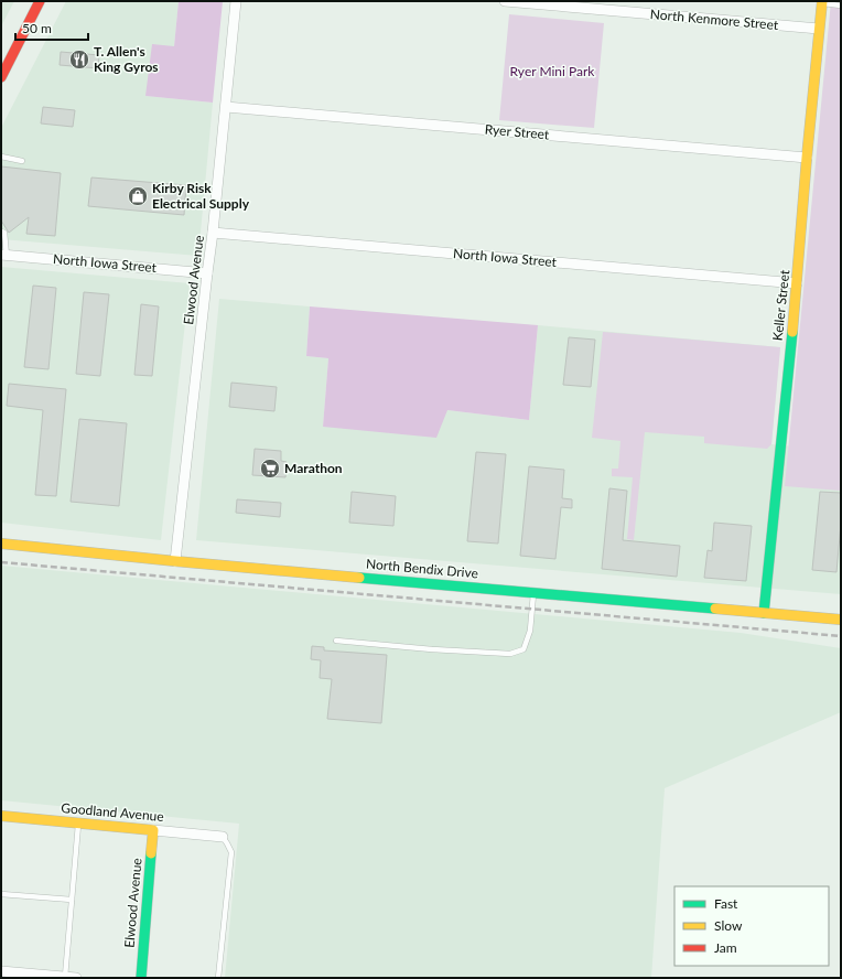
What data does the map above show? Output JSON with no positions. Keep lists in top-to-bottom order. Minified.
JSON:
{"streets":{"street":["North Kenmore Street","Ryer Street","North Iowa Street","Elwood Avenue","Keller Street","North Bendix Drive","Goodland Avenue"]},"crossings":[["North Kenmore Street","Keller Street"],["Ryer Street","Elwood Avenue"],["Ryer Street","Keller Street"],["North Iowa Street","Elwood Avenue"],["North Iowa Street","Keller Street"],["Elwood Avenue","North Bendix Drive"],["Elwood Avenue","Goodland Avenue"],["Keller Street","North Bendix Drive"]],"parks":["Ryer Mini Park"],"places":{"restaurant":["T. Allen's King Gyros"],"shop":["Kirby Risk Electrical Supply"],"supermarket":["Marathon"]},"legend":["Fast","Slow","Jam"],"scale_bar":"50 m"}
